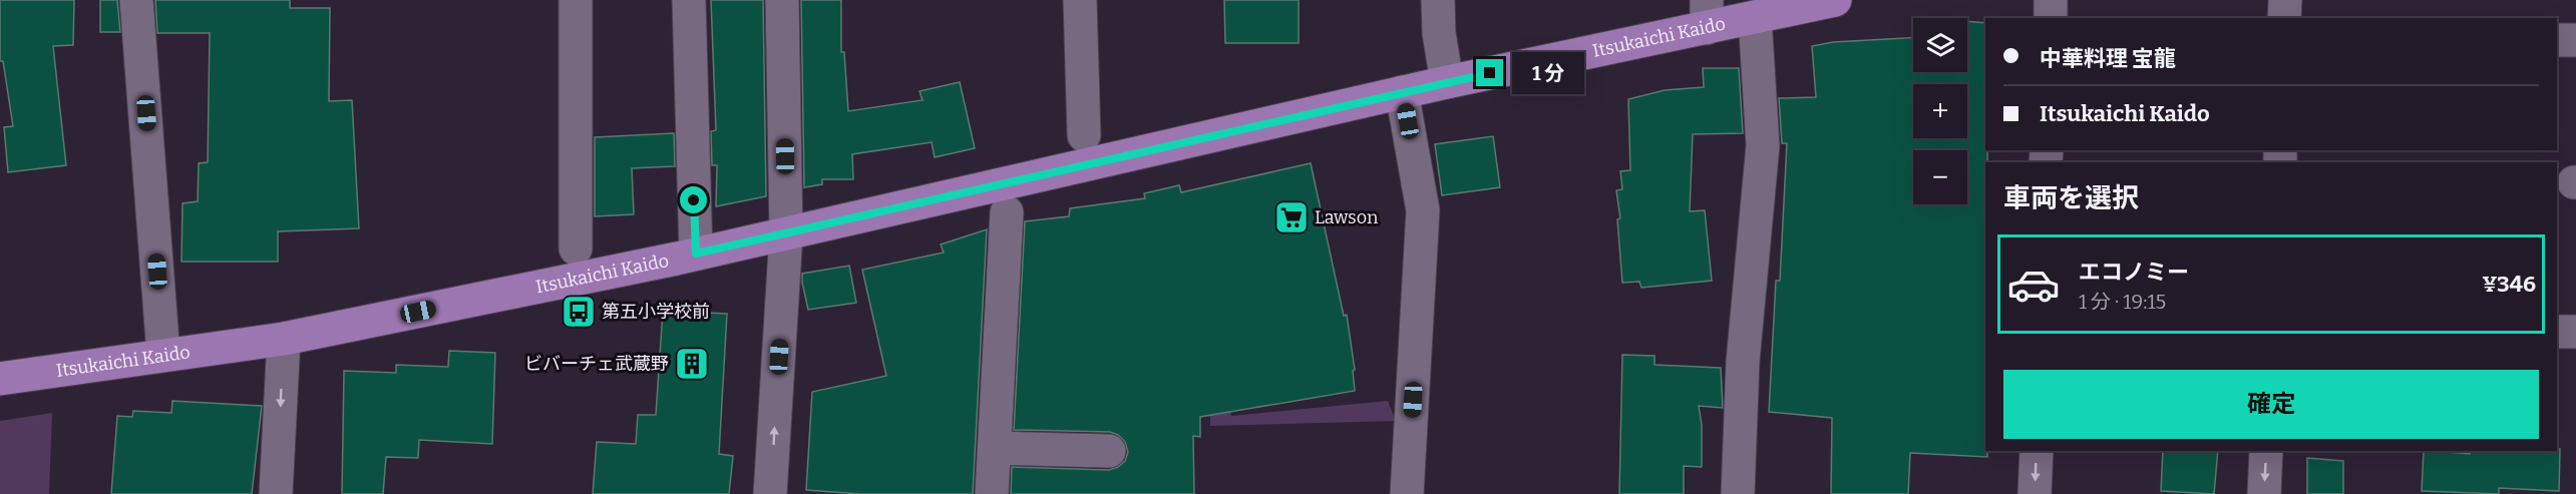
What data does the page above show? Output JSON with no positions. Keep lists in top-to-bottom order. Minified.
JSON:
{"streets":{"main road":["Itsukaichi Kaido"]},"places":{"supermarket":["Lawson"],"bus stop":["第五小学校前"],"building":["ビバーチェ武蔵野"]},"page":{"map_buttons":["+","−"],"banner":["中華料理 宝龍","Itsukaichi Kaido"],"bubble":"1 分","heading":"車両を選択","list":[{"name":"エコノミー","note":"1 分 · 19:15","value":"¥346"}],"buttons":"確定"}}
